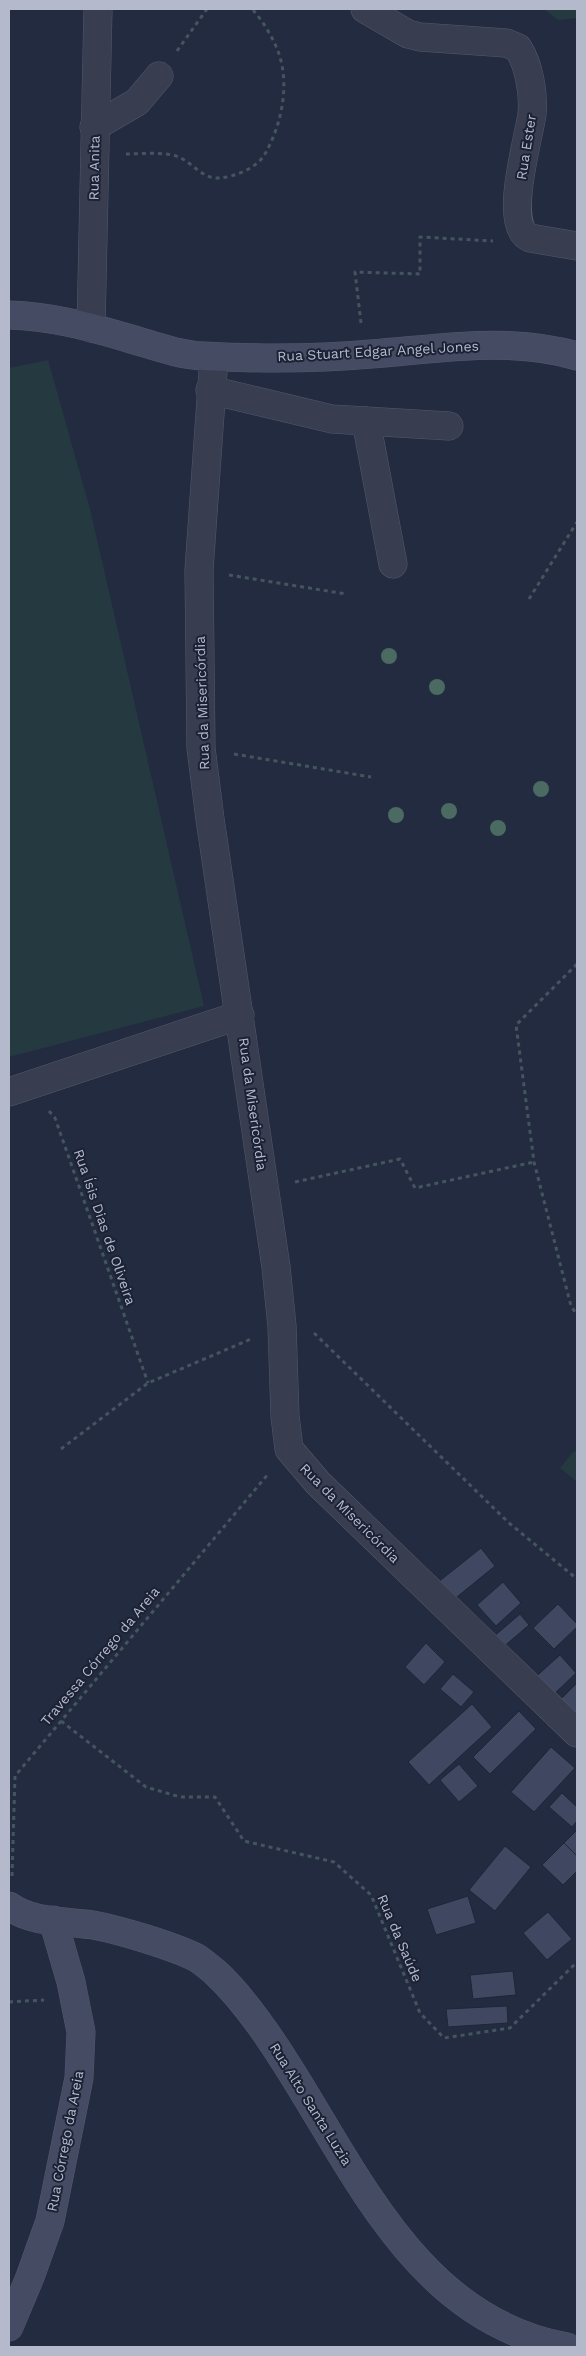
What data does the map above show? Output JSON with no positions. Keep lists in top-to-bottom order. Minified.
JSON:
{"streets":{"street":["Rua Ester","Rua Anita","Rua Stuart Edgar Angel Jones","Rua da Misericórdia","Rua Alto Santa Luzia","Rua Córrego da Areia"],"path":["Rua Ísis Dias de Oliveira","Travessa Córrego da Areia","Rua da Saúde"]},"crossings":[["Rua Anita","Rua Stuart Edgar Angel Jones"],["Rua Stuart Edgar Angel Jones","Rua da Misericórdia"],["Rua da Misericórdia","Travessa Córrego da Areia"],["Travessa Córrego da Areia","Rua da Saúde"],["Travessa Córrego da Areia","Rua Alto Santa Luzia"],["Rua Alto Santa Luzia","Rua Córrego da Areia"]]}
